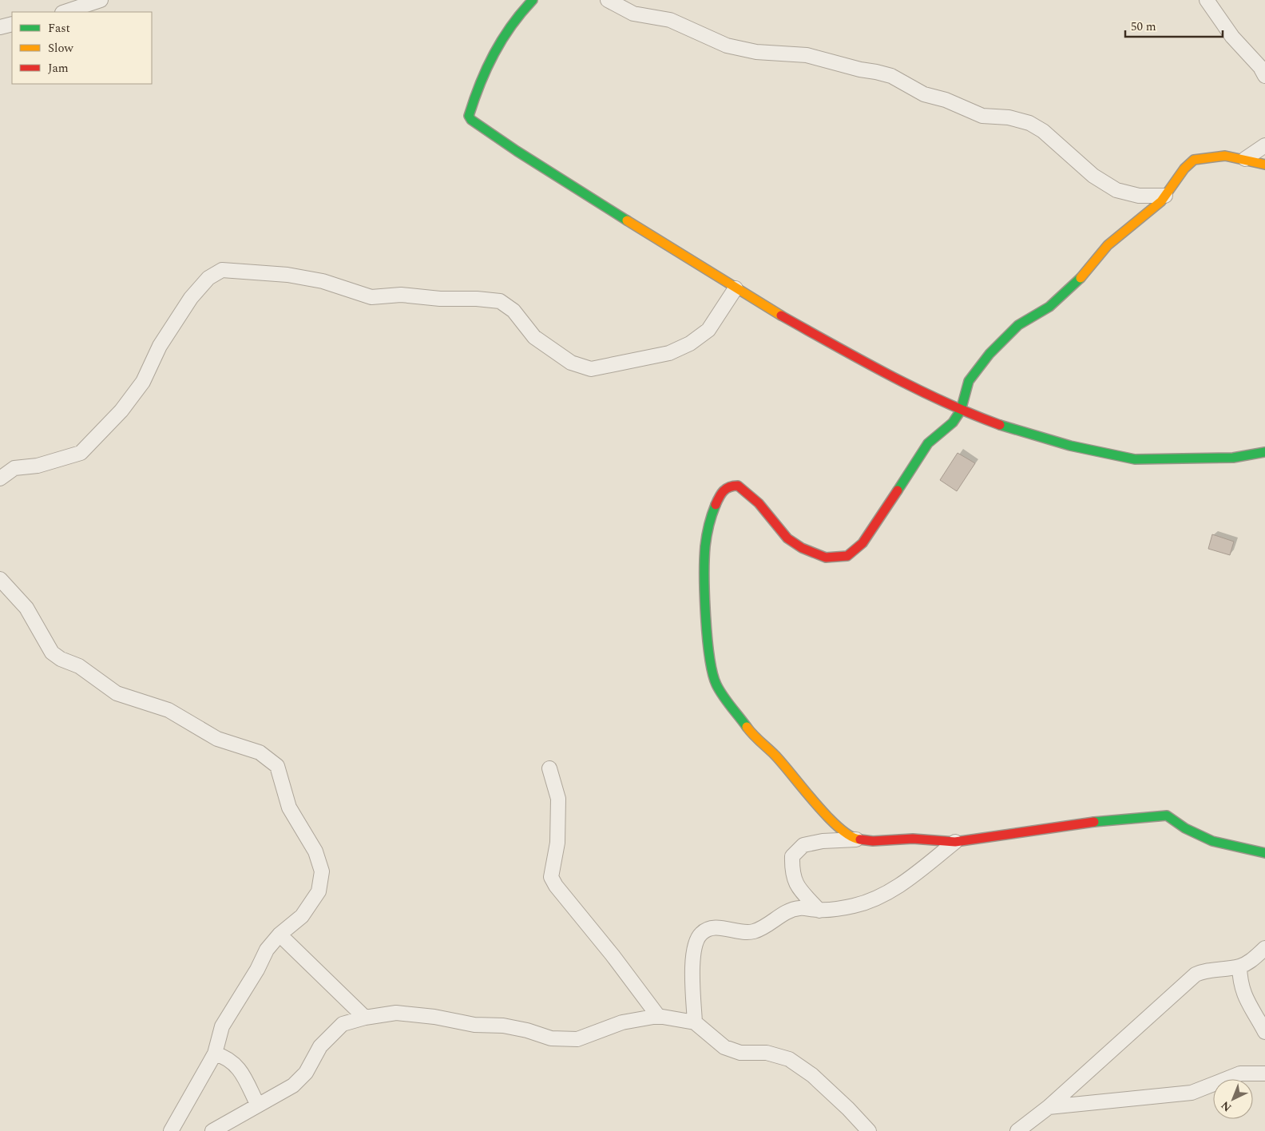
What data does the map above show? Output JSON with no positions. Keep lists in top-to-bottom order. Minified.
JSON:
{"legend":["Fast","Slow","Jam"],"scale_bar":"50 m","north":"bottom left"}
